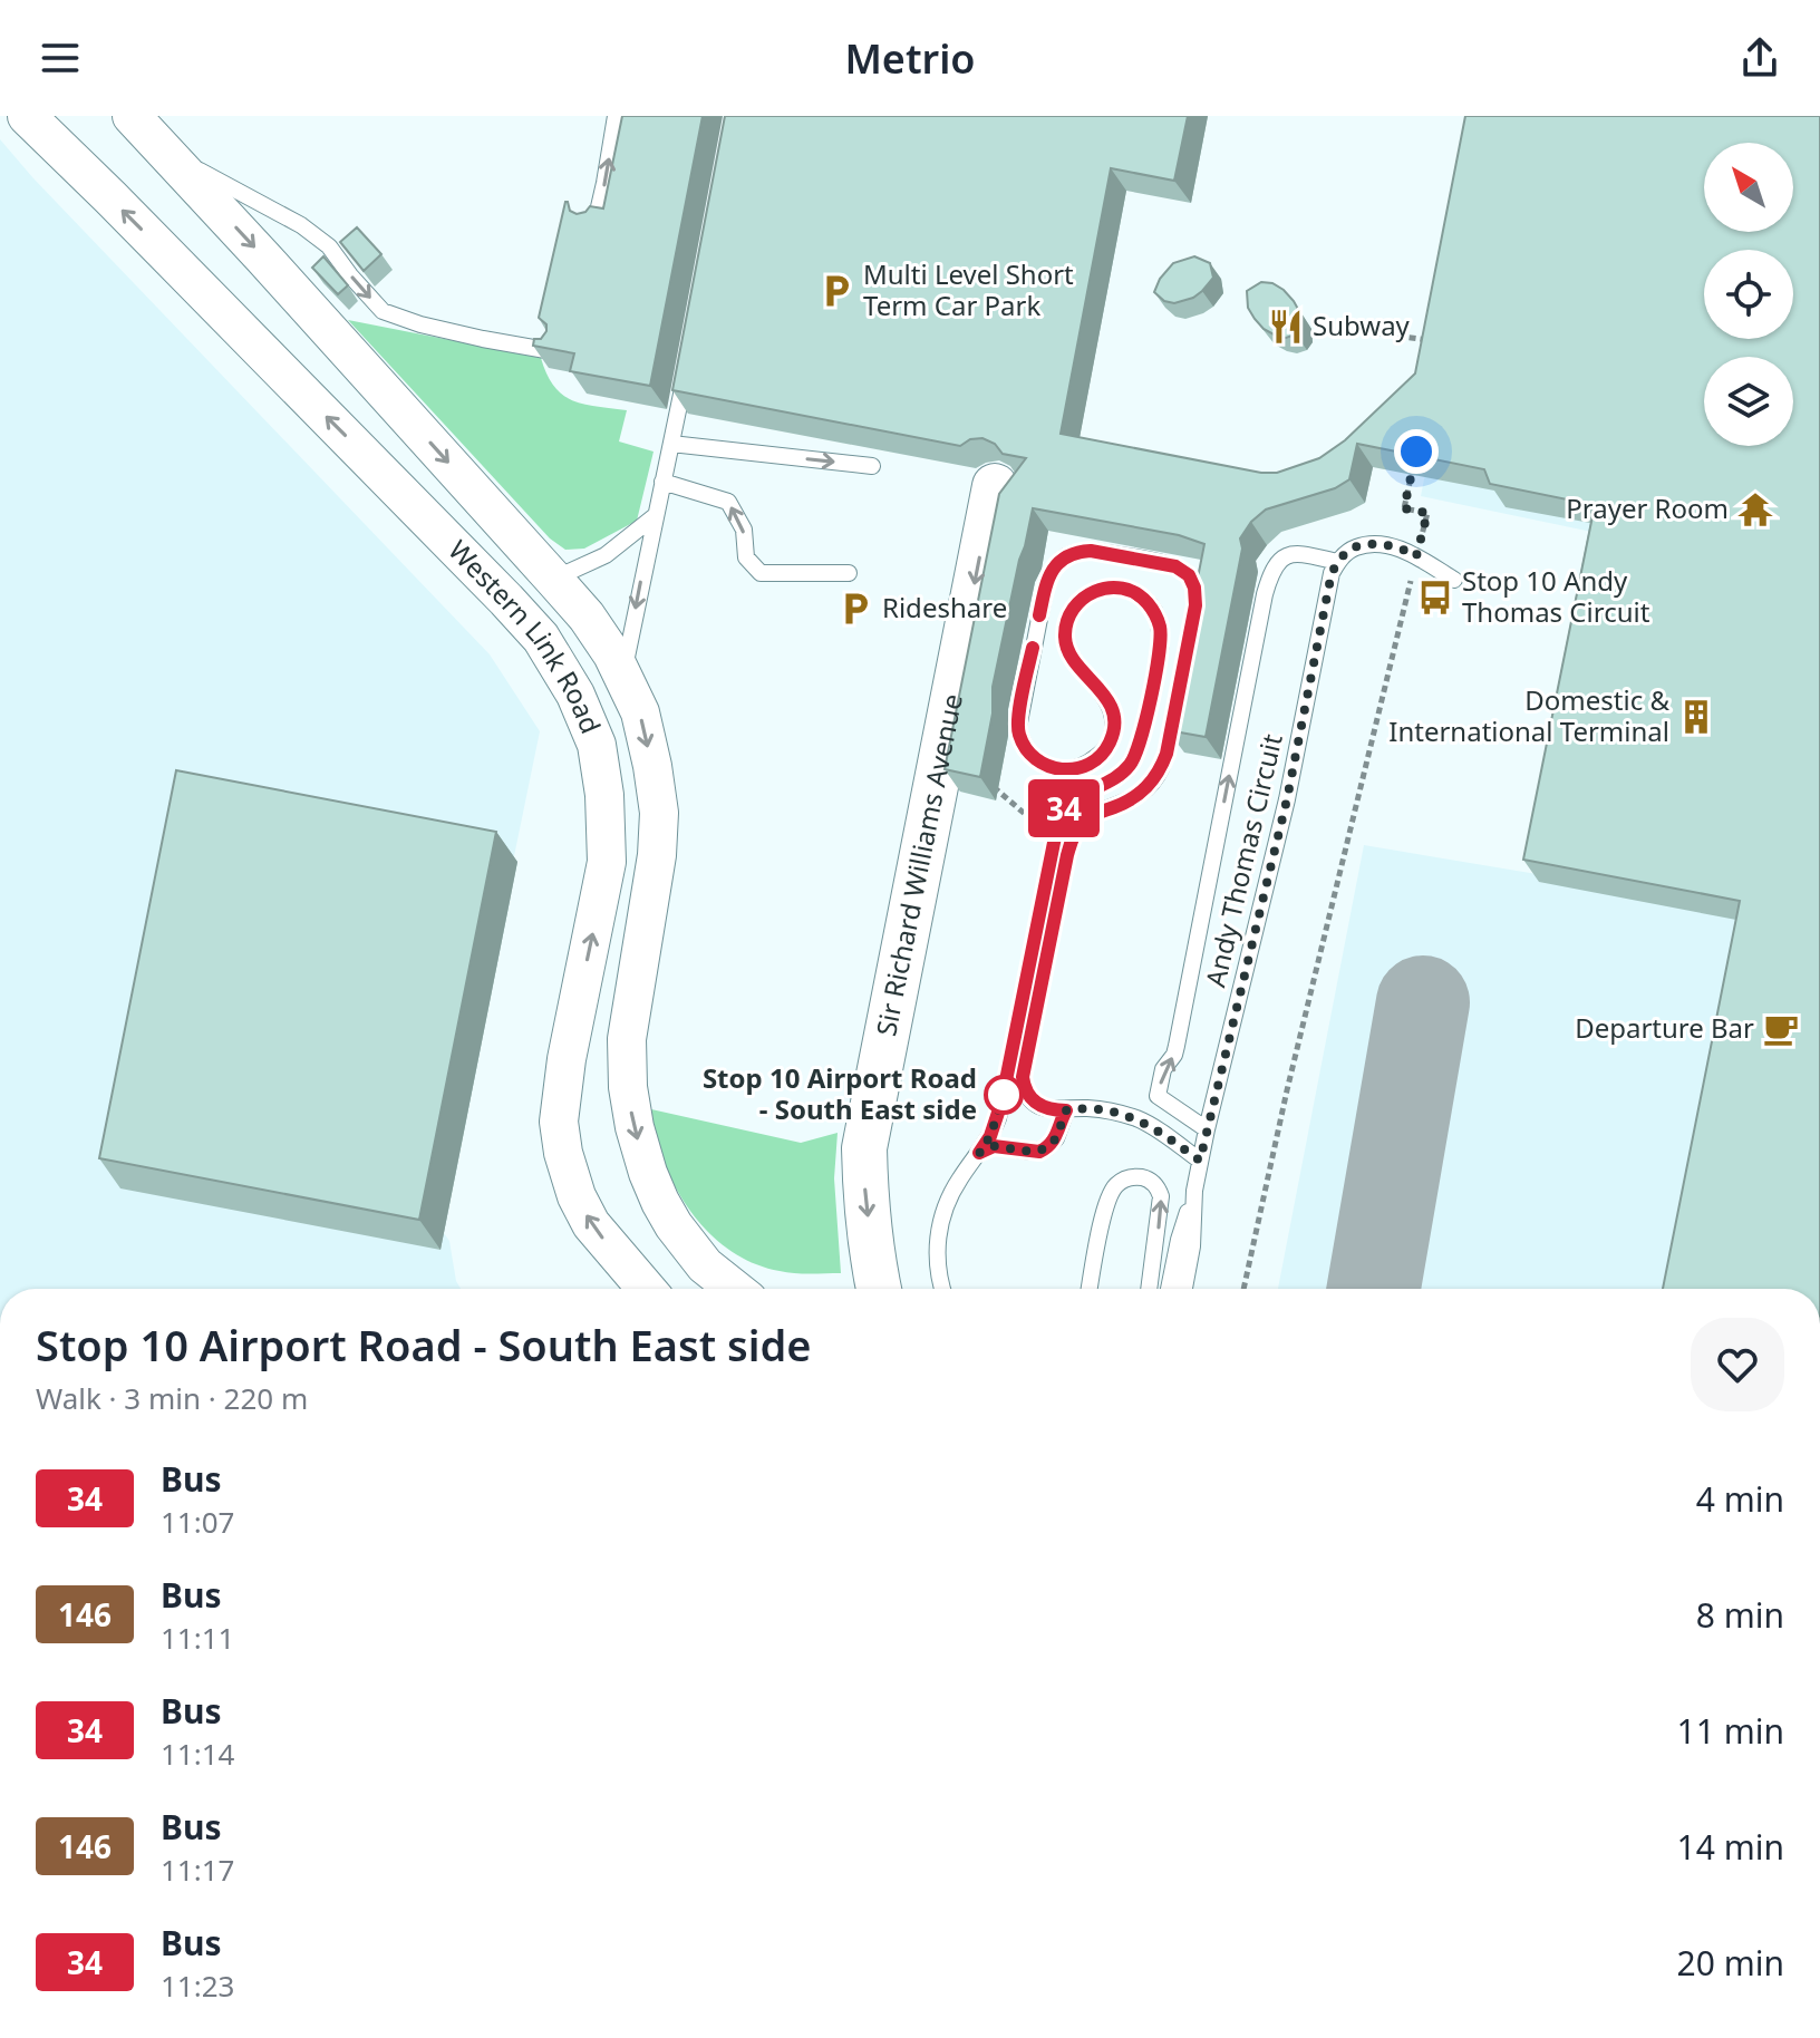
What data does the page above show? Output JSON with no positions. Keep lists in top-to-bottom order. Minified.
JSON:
{"streets":{"main road":["Sir Richard Williams Avenue"],"street":["Western Link Road"],"lane":["Andy Thomas Circuit"]},"one_way":["Sir Richard Williams Avenue"],"places":{"parking":["Multi Level Short Term Car Park","Rideshare"],"restaurant":["Subway"],"temple":["Prayer Room"],"bus stop":["Stop 10 Andy Thomas Circuit"],"building":["Domestic & International Terminal"],"cafe":["Departure Bar"],"other":["Stop 10 Airport Road - South East side"]},"lines":["bus line 34"],"north":"top left","page":{"header":"Metrio","on_map":"34","heading":["Stop 10 Airport Road - South East side","Walk · 3 min · 220 m"],"list":[{"mark":"34","name":"Bus","note":"11:07","value":"4 min"},{"mark":"146","name":"Bus","note":"11:11","value":"8 min"},{"mark":"34","name":"Bus","note":"11:14","value":"11 min"},{"mark":"146","name":"Bus","note":"11:17","value":"14 min"},{"mark":"34","name":"Bus","note":"11:23","value":"20 min"}]}}
